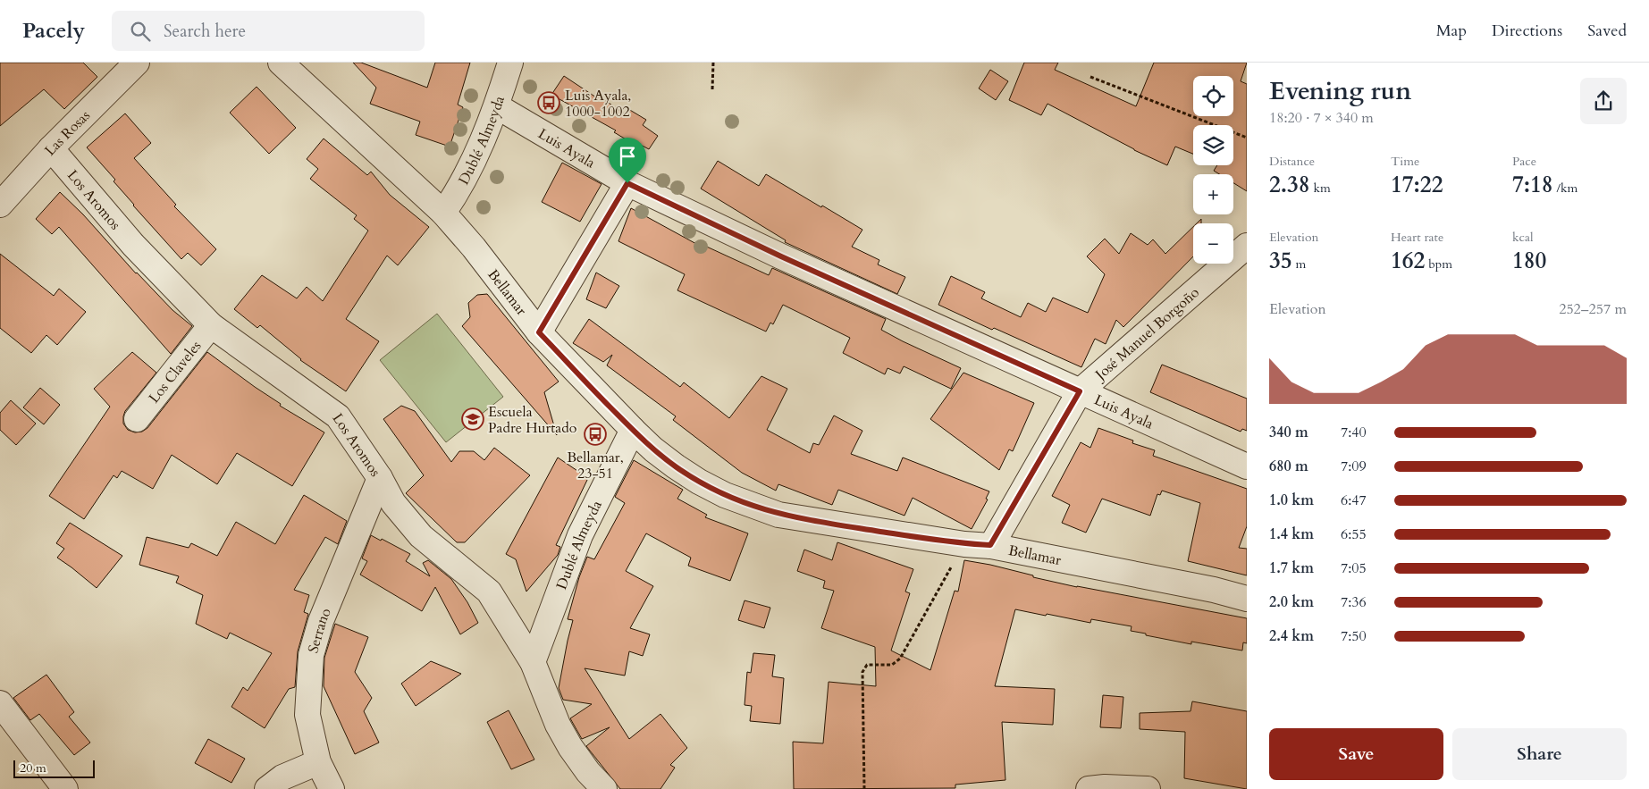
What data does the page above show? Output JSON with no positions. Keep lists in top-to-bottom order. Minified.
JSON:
{"streets":{"street":["Las Rosas","Dublé Almeyda","Luis Ayala","Los Aromos","Bellamar","José Manuel Borgoño","Los Claveles","Serrano"]},"crossings":[["Las Rosas","Los Aromos"],["Dublé Almeyda","Luis Ayala"],["Dublé Almeyda","Los Aromos"],["Dublé Almeyda","Bellamar"],["Luis Ayala","José Manuel Borgoño"],["Los Aromos","Los Claveles"],["Los Aromos","Serrano"],["Bellamar","José Manuel Borgoño"]],"places":{"bus stop":["Luis Ayala, 1000-1002","Bellamar, 23-51"],"school or university":["Escuela Padre Hurtado"]},"scale_bar":"20 m","page":{"header":"Pacely","search":"Search here","nav":["Map","Directions","Saved"],"heading":["Evening run","18:20 · 7 × 340 m"],"map_buttons":["+","−"],"stats":[["Distance","2.38 km"],["Time","17:22"],["Pace","7:18 /km"],["Elevation","35 m"],["Heart rate","162 bpm"],["kcal","180"]],"chart":["Elevation","252–257 m"],"list":[{"name":"340 m","note":"7:40"},{"name":"680 m","note":"7:09"},{"name":"1.0 km","note":"6:47"},{"name":"1.4 km","note":"6:55"},{"name":"1.7 km","note":"7:05"},{"name":"2.0 km","note":"7:36"},{"name":"2.4 km","note":"7:50"}],"buttons":["Save","Share"],"scale":"20 m"}}
